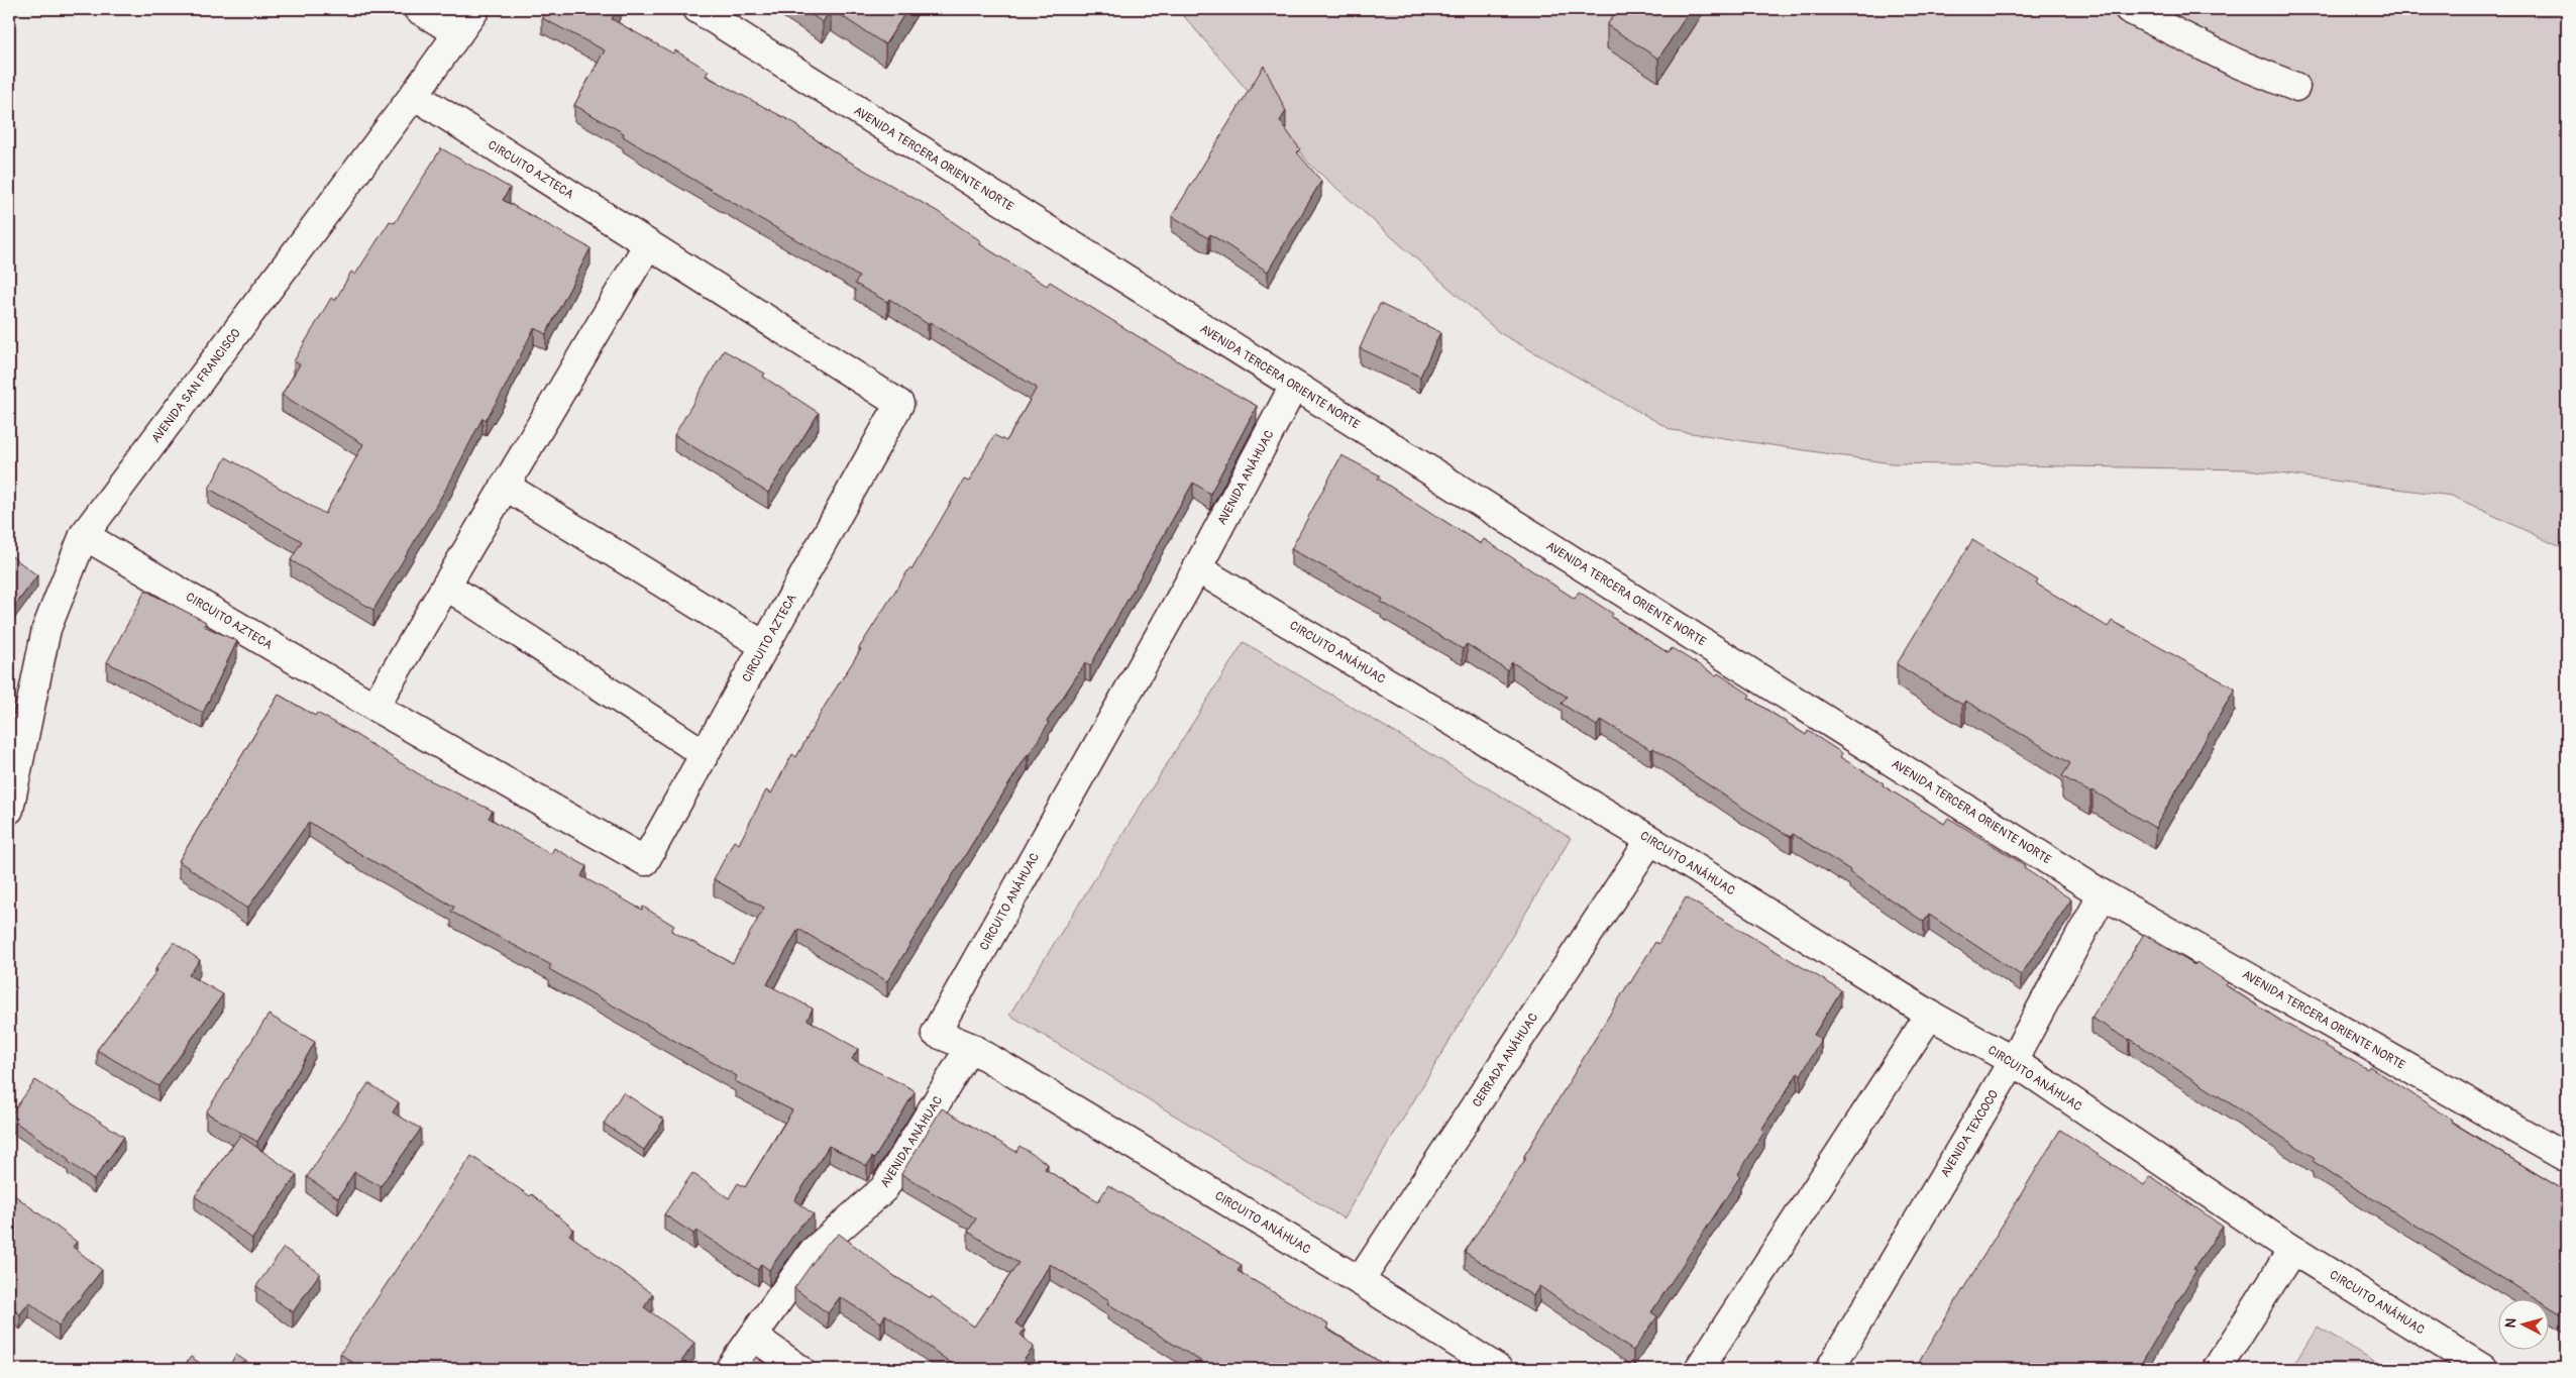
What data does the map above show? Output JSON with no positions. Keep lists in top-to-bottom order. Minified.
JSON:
{"streets":{"street":["AVENIDA TERCERA ORIENTE NORTE","CIRCUITO AZTECA","AVENIDA SAN FRANCISCO","AVENIDA ANÁHUAC","CIRCUITO ANÁHUAC","CERRADA ANÁHUAC","AVENIDA TEXCOCO"]},"crossings":[["AVENIDA TERCERA ORIENTE NORTE","AVENIDA ANÁHUAC"],["AVENIDA TERCERA ORIENTE NORTE","AVENIDA TEXCOCO"],["CIRCUITO AZTECA","AVENIDA SAN FRANCISCO"],["AVENIDA ANÁHUAC","CIRCUITO ANÁHUAC"],["CIRCUITO ANÁHUAC","CERRADA ANÁHUAC"],["CIRCUITO ANÁHUAC","AVENIDA TEXCOCO"]],"north":"left"}
